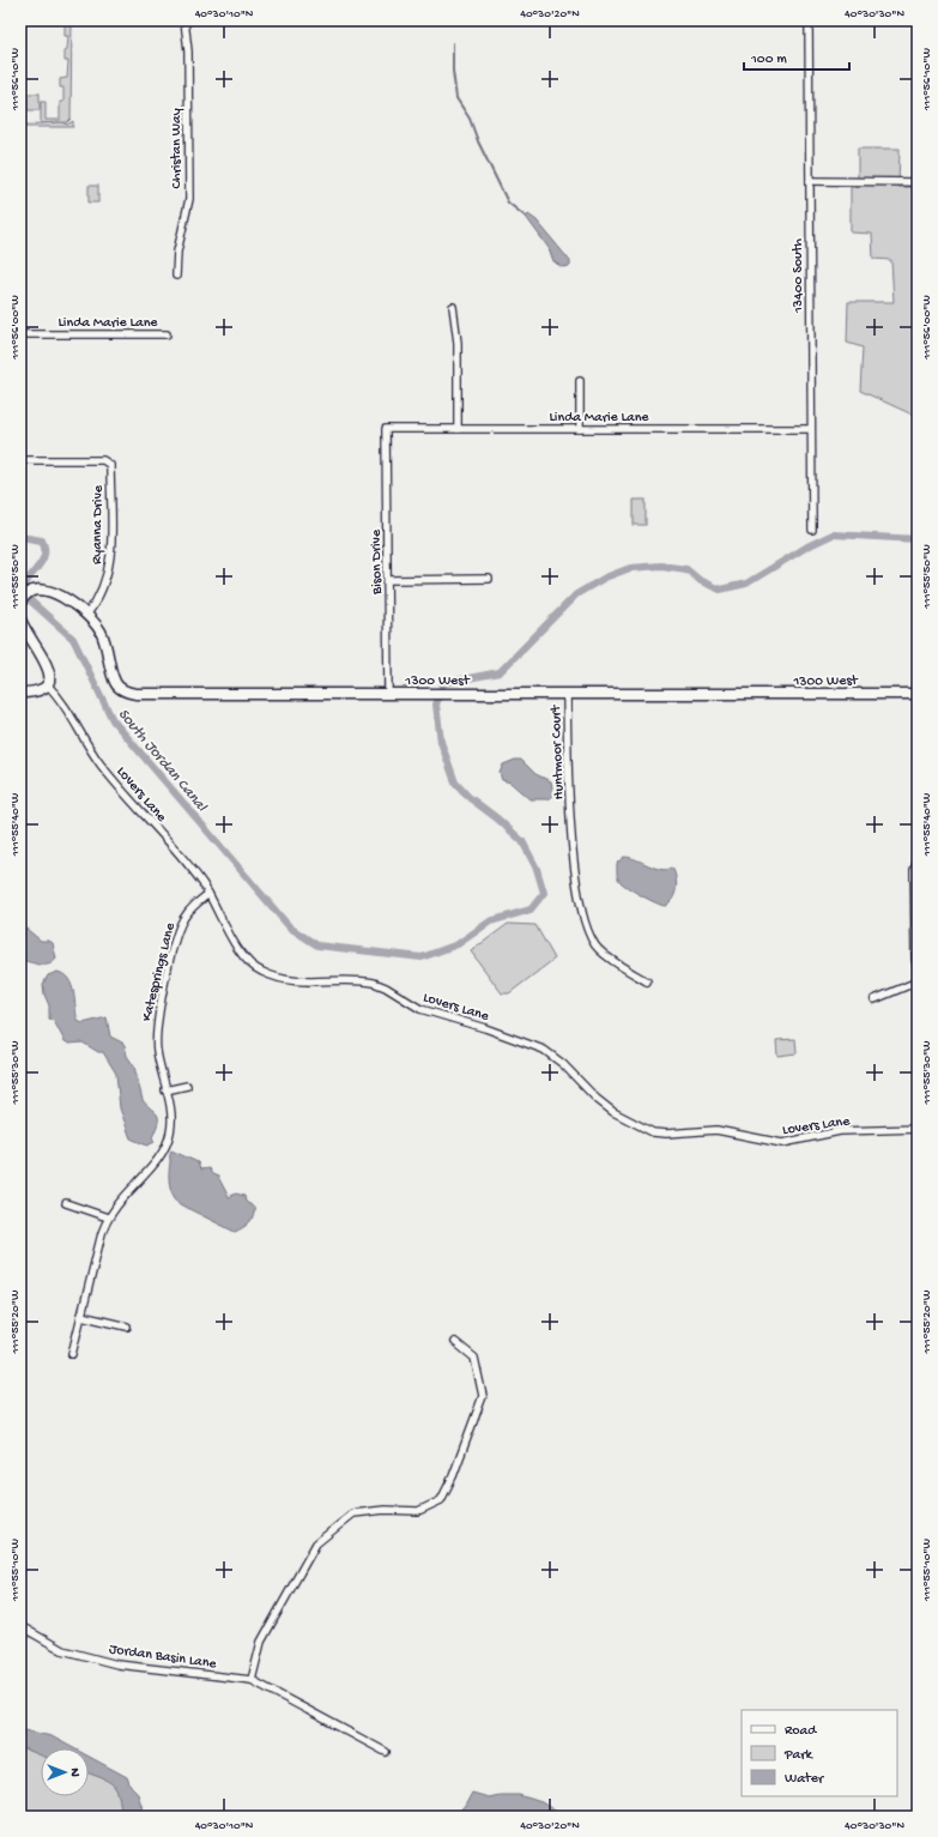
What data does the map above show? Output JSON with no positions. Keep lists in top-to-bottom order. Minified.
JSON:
{"streets":{"street":["Christan Way","13400 South","Linda Marie Lane","Ryanna Drive","Bison Drive","1300 West","Huntmoor Court","Lovers Lane","Katesprings Lane","Jordan Basin Lane"]},"crossings":[["13400 South","Linda Marie Lane"],["Linda Marie Lane","Bison Drive"],["Ryanna Drive","1300 West"],["Bison Drive","1300 West"],["1300 West","Huntmoor Court"],["Lovers Lane","Katesprings Lane"]],"water":["South Jordan Canal"],"legend":["Road","Park","Water"],"scale_bar":"100 m","north":"right","coordinates":["40°30'10\"N","40°30'20\"N","40°30'30\"N","111°56'10\"W","111°56'00\"W","111°55'50\"W","111°55'40\"W","111°55'30\"W","111°55'20\"W","111°55'10\"W"]}
